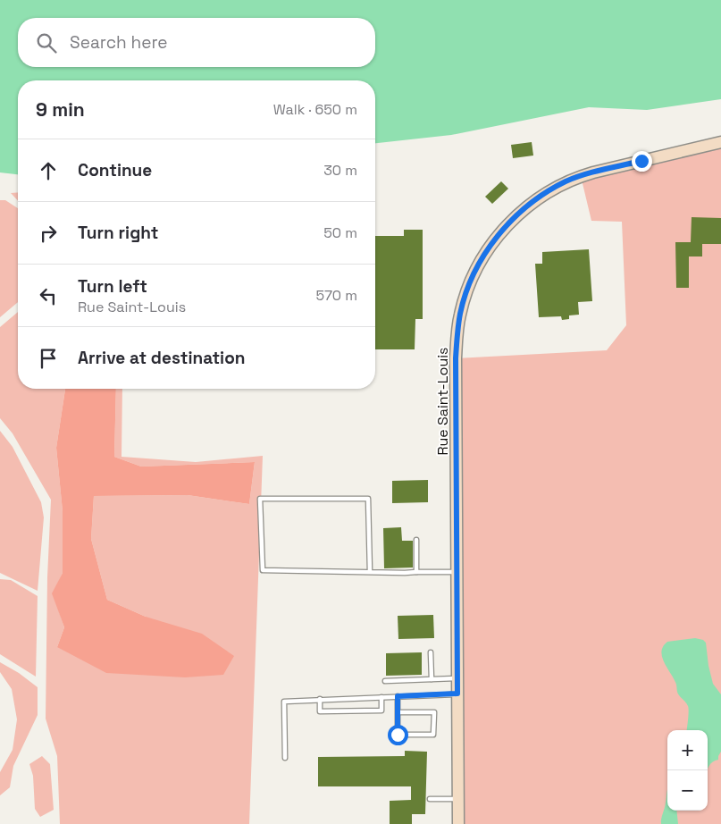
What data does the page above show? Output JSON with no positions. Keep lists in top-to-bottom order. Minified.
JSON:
{"streets":{"street":["Rue Saint-Louis"]},"page":{"search":"Search here","heading":["9 min","Walk · 650 m"],"list":[["Continue","30 m"],["Turn right","50 m"],["Turn left","Rue Saint-Louis","570 m"],"Arrive at destination"],"map_buttons":["+","−"]}}
